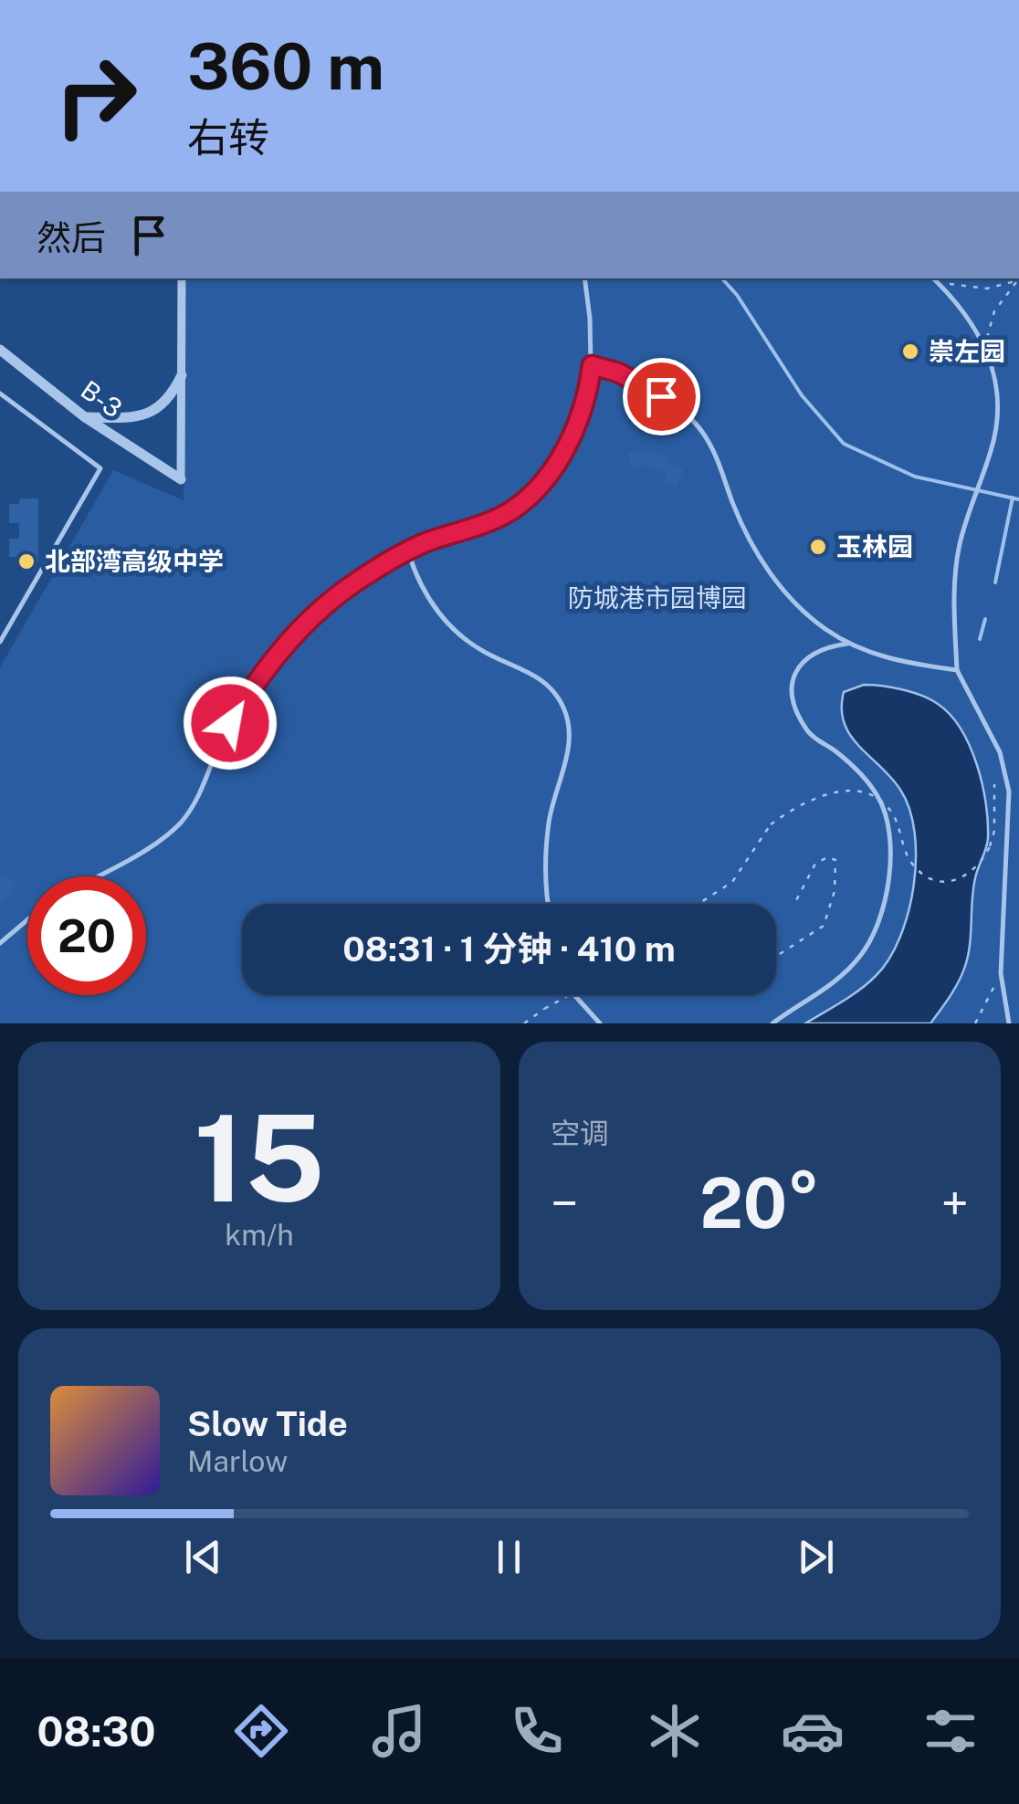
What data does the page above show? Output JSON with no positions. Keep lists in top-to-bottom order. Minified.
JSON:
{"streets":{"street":["B-3"]},"parks":["防城港市园博园"],"places":["崇左园","玉林园","北部湾高级中学"],"page":{"turn":["360 m","右转"],"then":"然后","limit":"20","trip":"08:31 · 1 分钟 · 410 m","tile":[["15","km/h"],"空调"],"heat":["−","20°","+"],"song":["Slow Tide","Marlow"],"tabs":"08:30"}}
